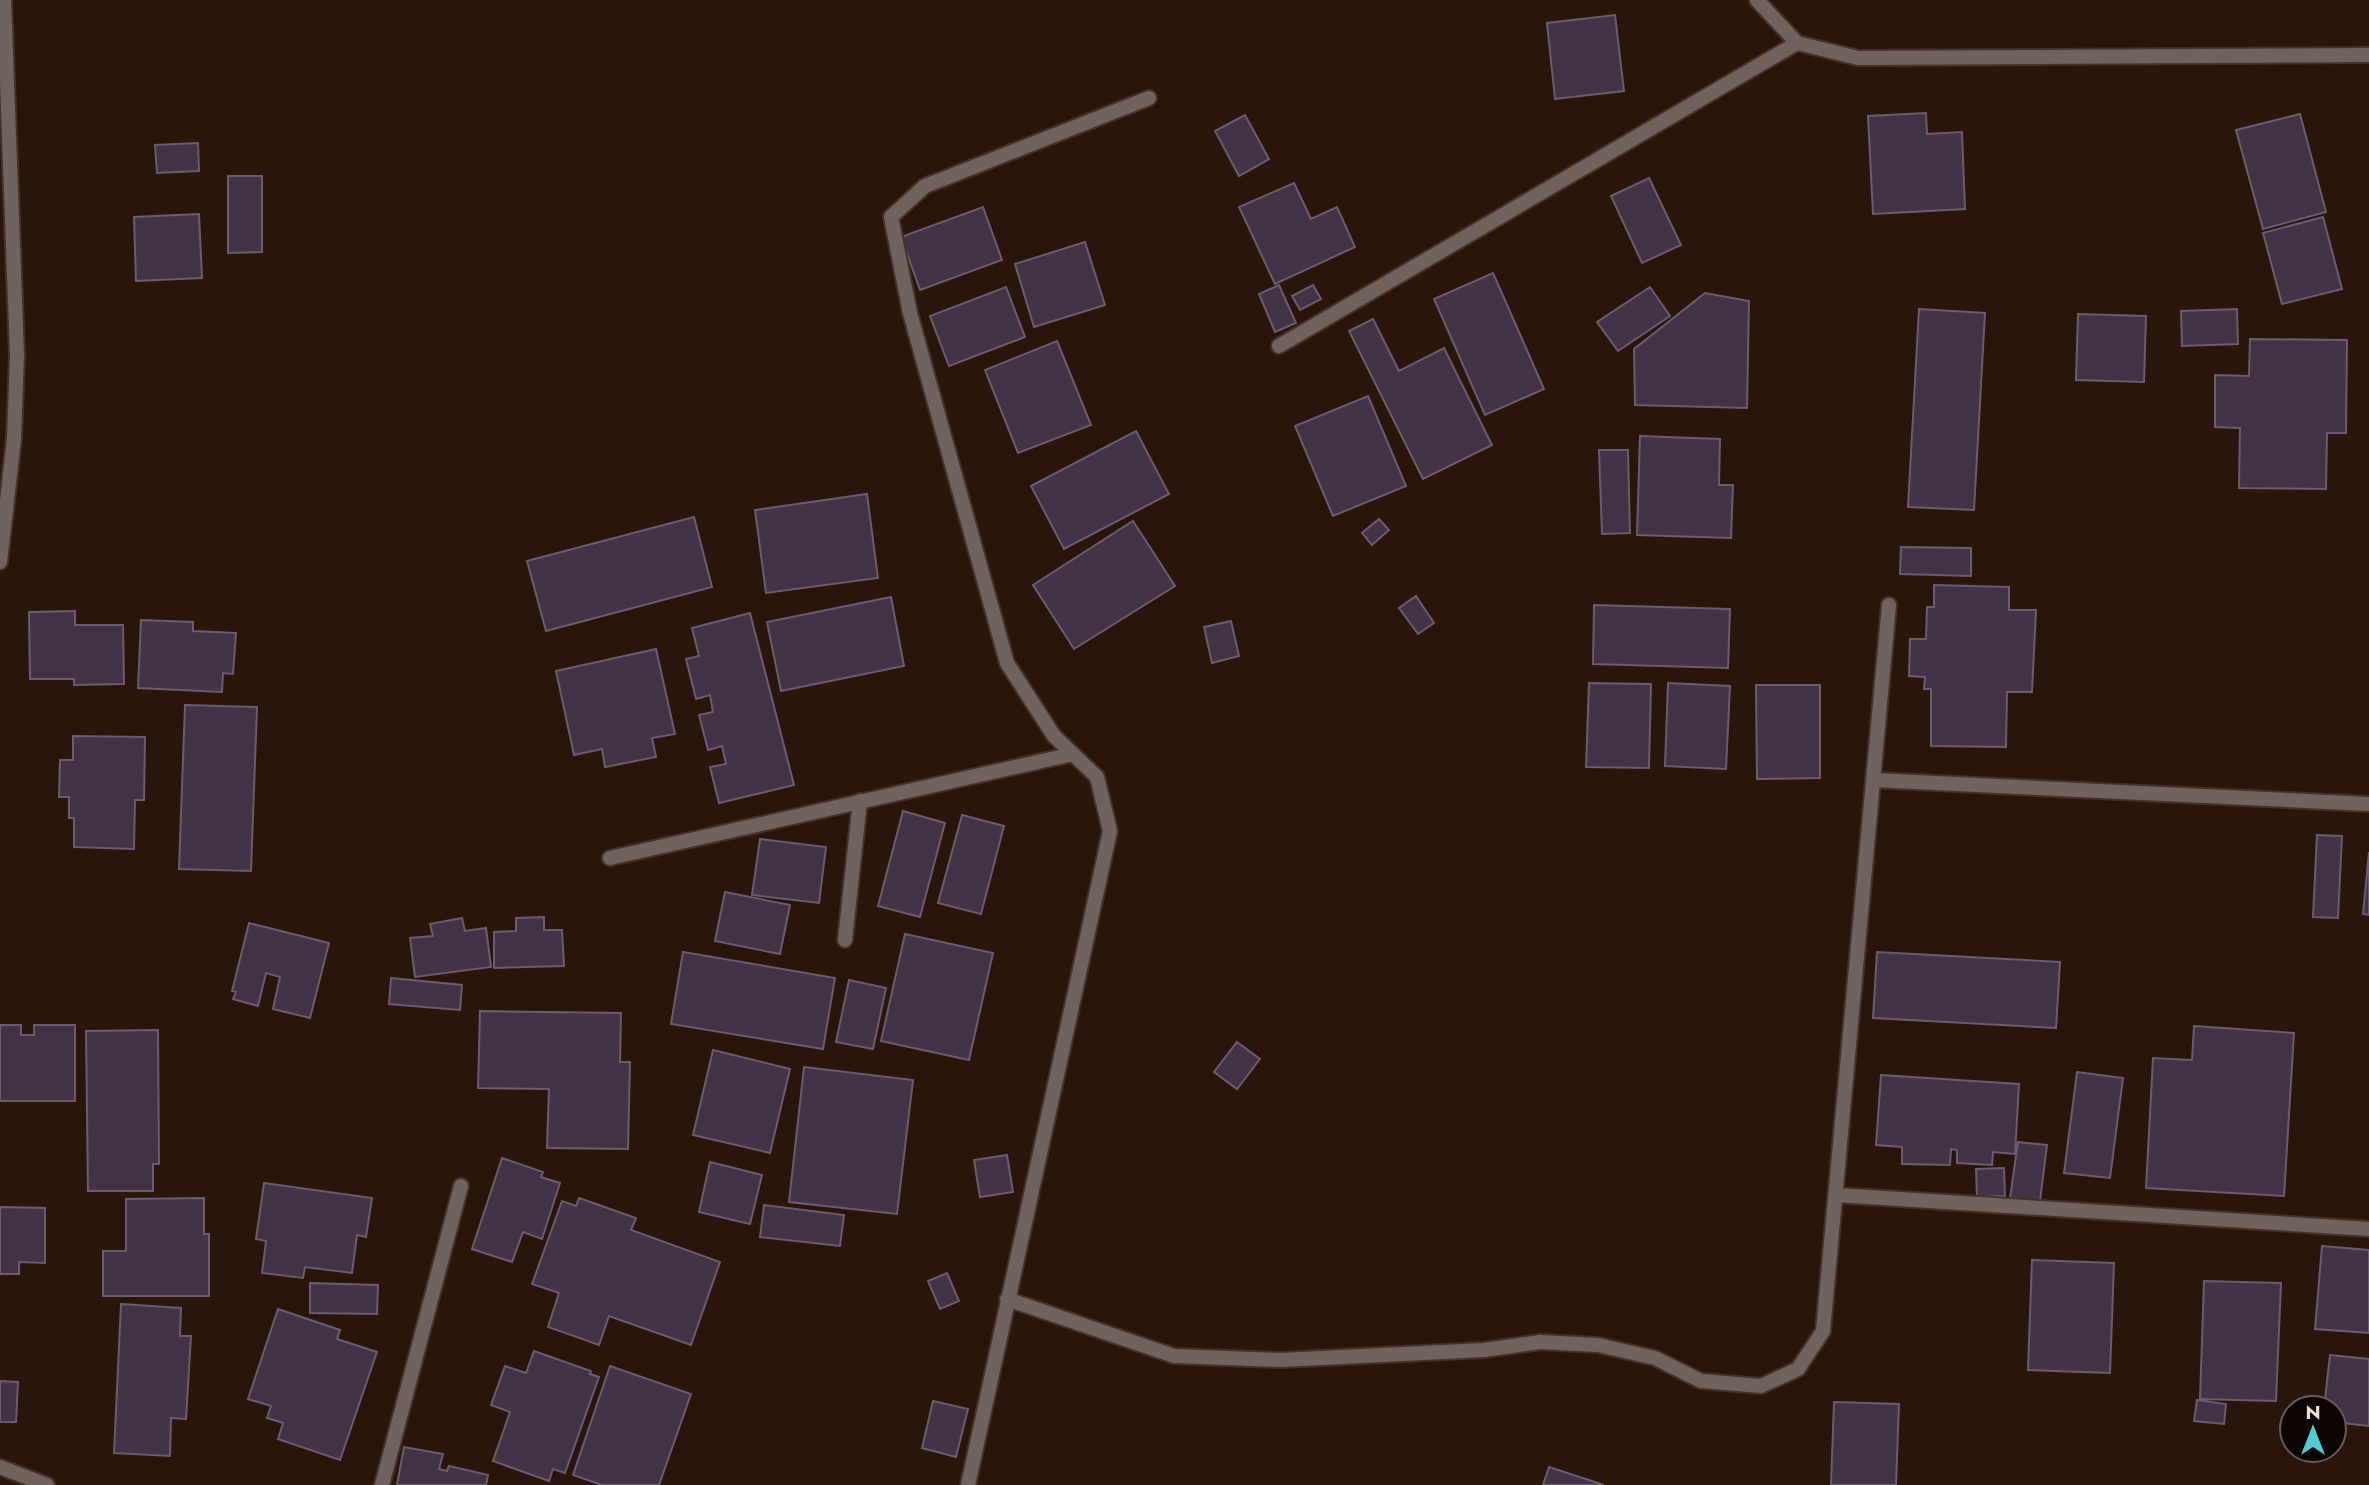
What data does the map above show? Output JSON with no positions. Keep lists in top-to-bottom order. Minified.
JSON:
{"north":"top"}
